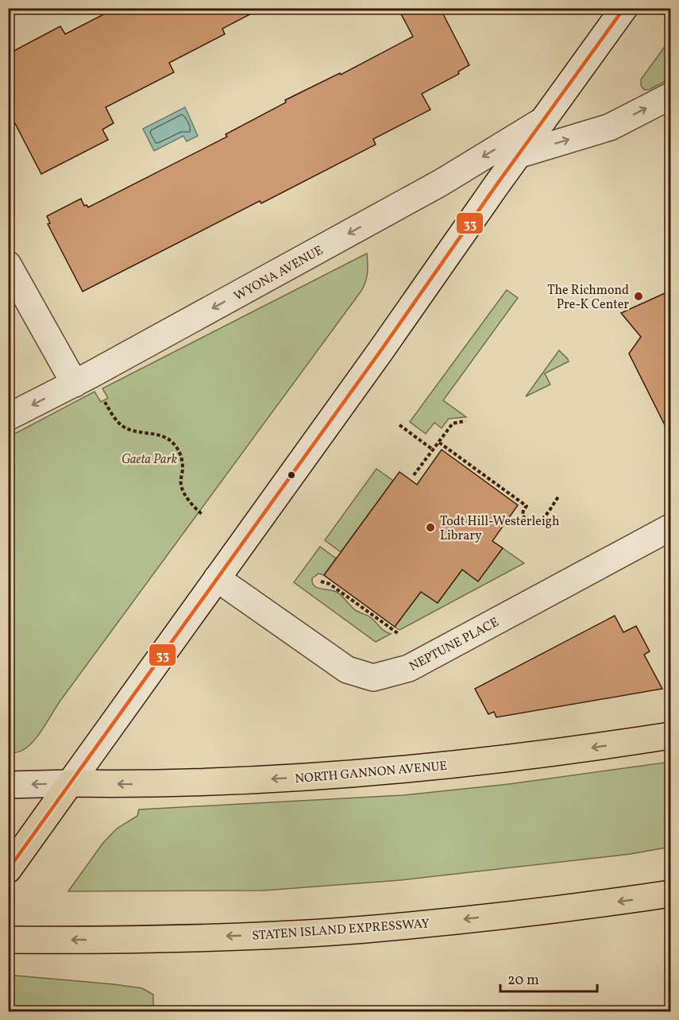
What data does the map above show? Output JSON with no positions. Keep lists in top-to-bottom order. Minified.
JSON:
{"streets":{"main road":["NORTH GANNON AVENUE","STATEN ISLAND EXPRESSWAY"],"street":["WYONA AVENUE","NEPTUNE PLACE"]},"one_way":["NORTH GANNON AVENUE","STATEN ISLAND EXPRESSWAY"],"parks":["Gaeta Park"],"places":["The Richmond Pre-K Center","Todt Hill-Westerleigh Library"],"lines":["transit line 33"],"scale_bar":"20 m"}
